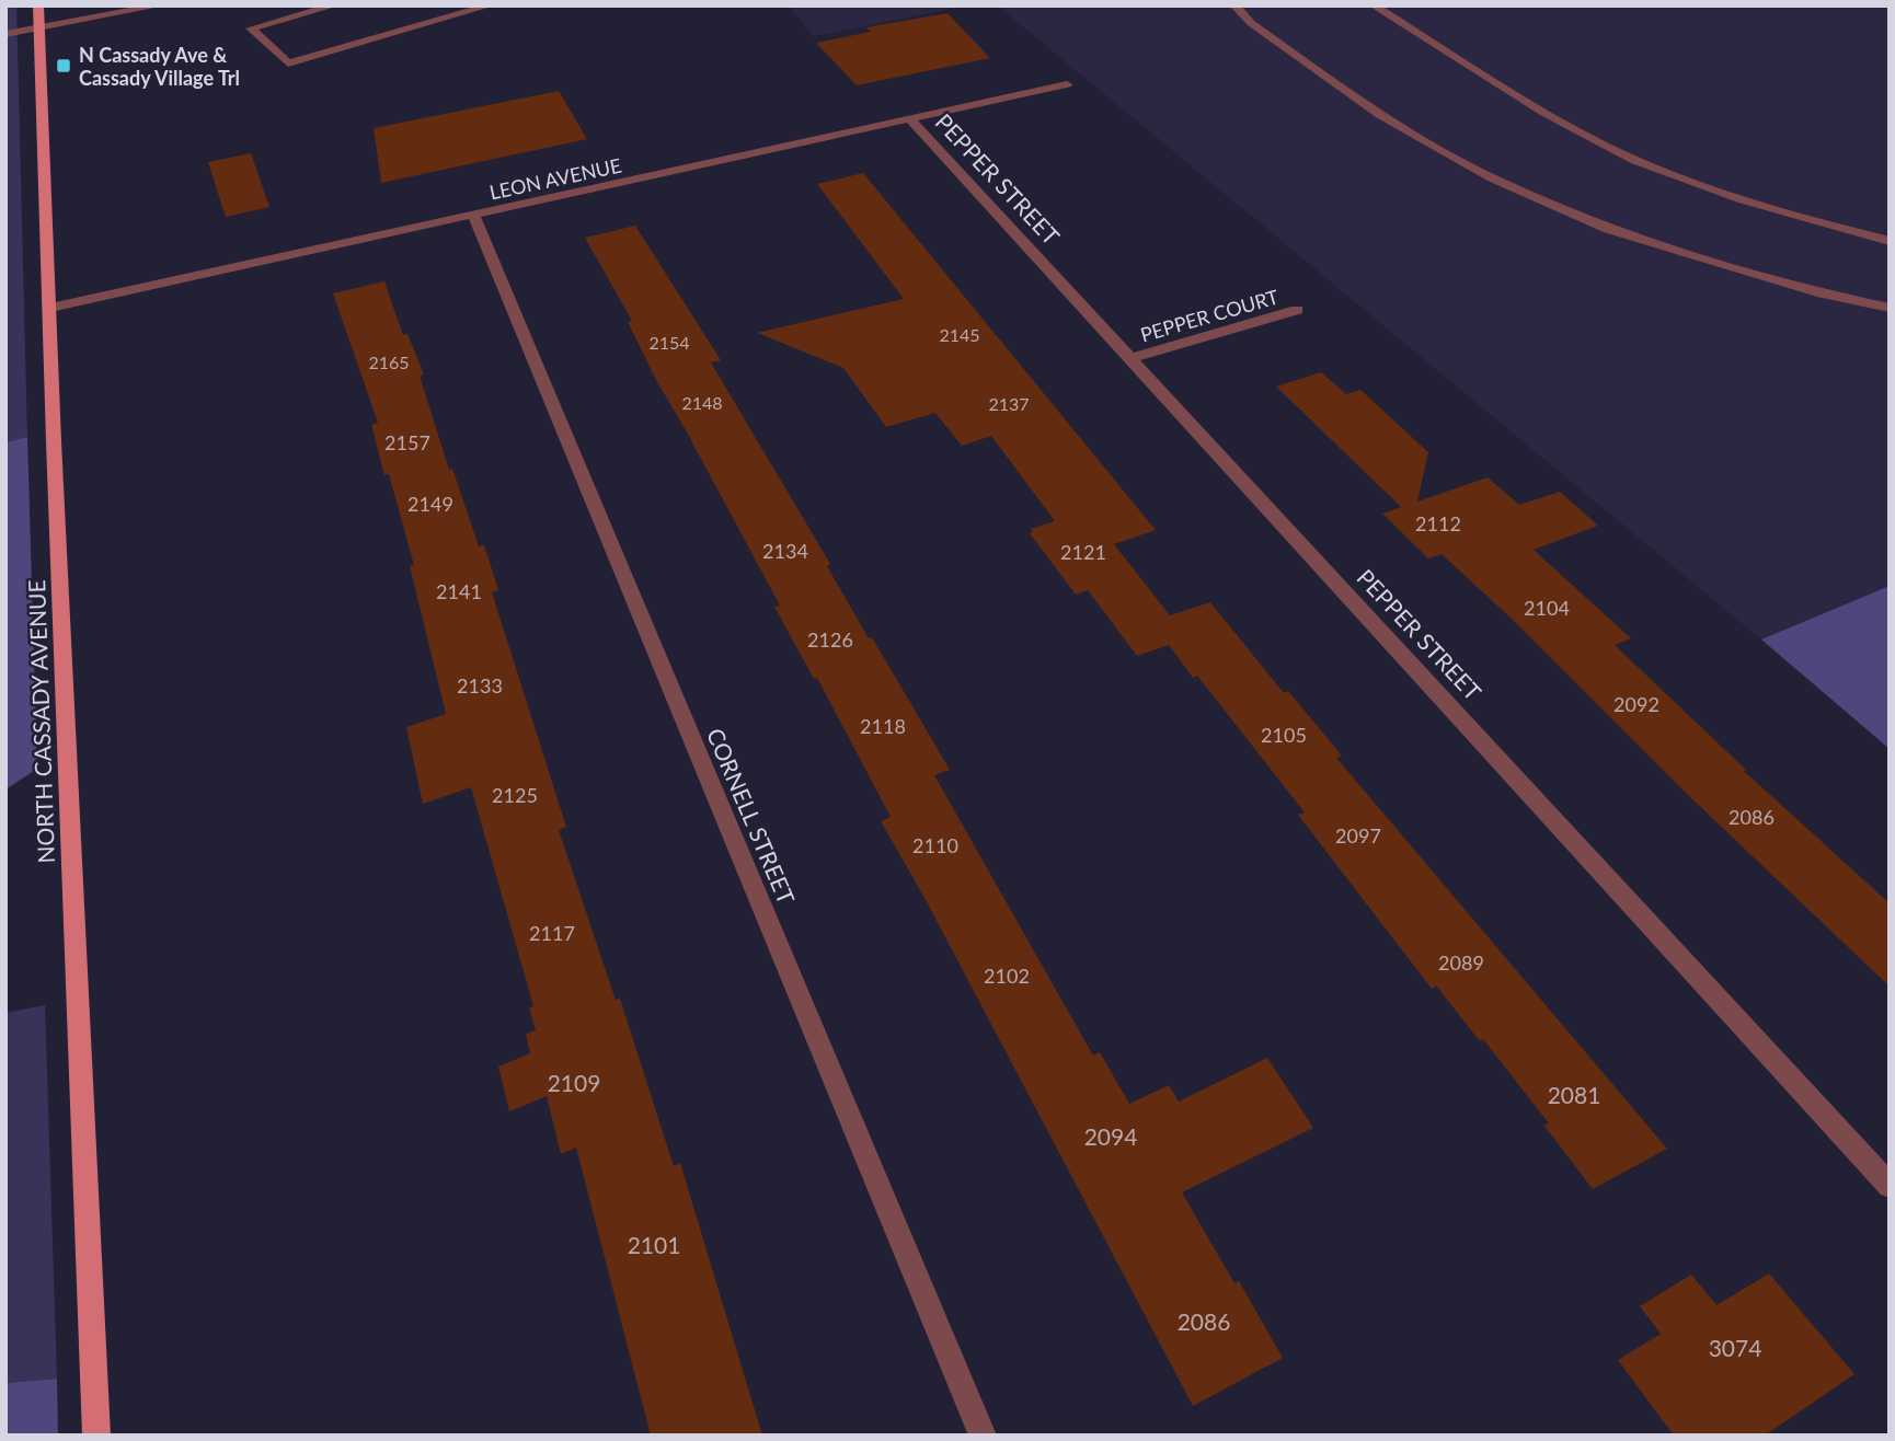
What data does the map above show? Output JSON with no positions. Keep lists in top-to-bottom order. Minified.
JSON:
{"streets":{"main road":["NORTH CASSADY AVENUE"],"street":["LEON AVENUE","PEPPER STREET","PEPPER COURT","CORNELL STREET"]},"crossings":[["LEON AVENUE","PEPPER STREET"],["LEON AVENUE","NORTH CASSADY AVENUE"],["LEON AVENUE","CORNELL STREET"],["PEPPER STREET","PEPPER COURT"]],"places":{"transit":["N Cassady Ave & Cassady Village Trl"]},"house_numbers":["2145","2154","2165","2148","2137","2157","2149","2112","2134","2121","2141","2104","2126","2133","2092","2118","2105","2125","2086","2097","2110","2117","2089","2102","2109","2081","2094","2101","2086","3074"]}
